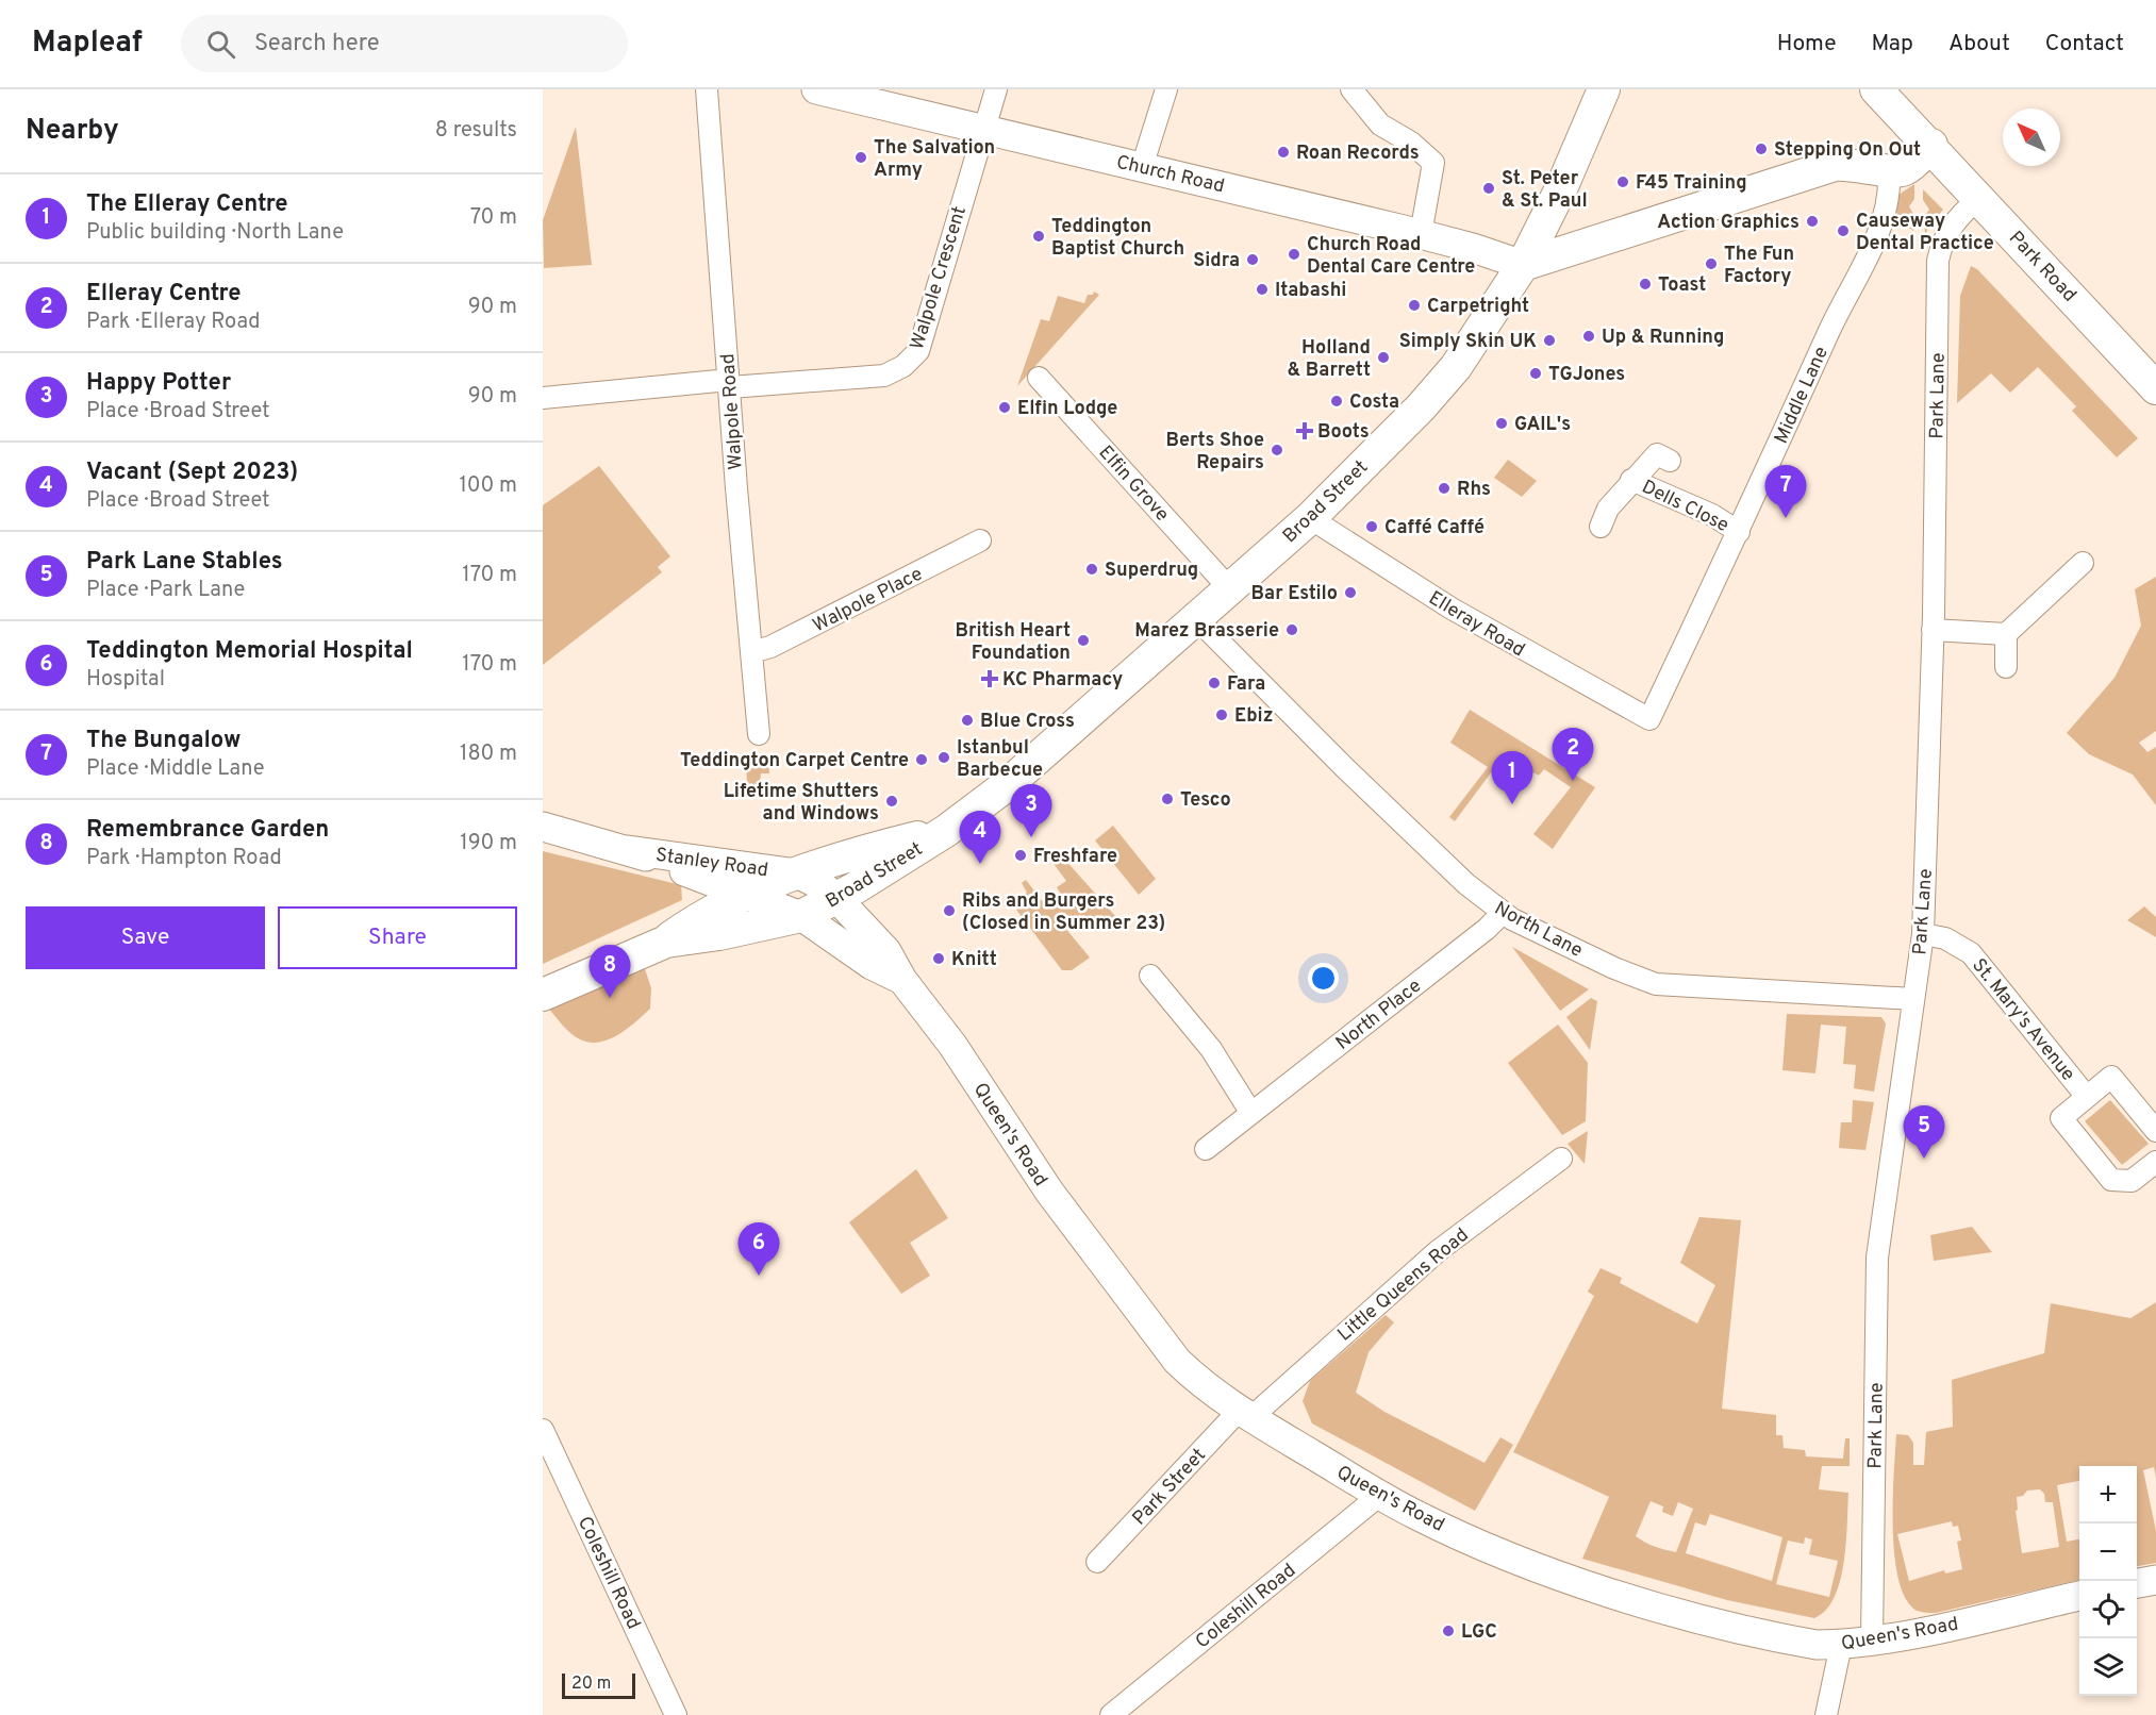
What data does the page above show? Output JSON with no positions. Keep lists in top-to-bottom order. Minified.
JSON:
{"streets":{"main road":["Church Road","Park Road","Broad Street","Stanley Road","Queen's Road"],"street":["Walpole Crescent","Middle Lane","Park Lane","Walpole Road","Elfin Grove","Dells Close","Walpole Place","Elleray Road","North Lane","North Place","St. Mary's Avenue","Little Queens Road","Park Street","Coleshill Road"]},"crossings":[["Church Road","Walpole Crescent"],["Church Road","Broad Street"],["Park Road","Park Lane"],["Walpole Crescent","Walpole Road"],["Middle Lane","Dells Close"],["Middle Lane","Elleray Road"],["Park Lane","North Lane"],["Park Lane","St. Mary's Avenue"],["Park Lane","Queen's Road"],["Walpole Road","Walpole Place"],["Elfin Grove","Broad Street"],["Broad Street","Elleray Road"],["Broad Street","Stanley Road"],["Broad Street","North Lane"],["Broad Street","Queen's Road"],["Stanley Road","Queen's Road"],["North Lane","North Place"],["Queen's Road","Little Queens Road"],["Queen's Road","Park Street"],["Queen's Road","Coleshill Road"],["Little Queens Road","Park Street"]],"places":{"other":["Stepping On Out","Roan Records","The Salvation Army","F45 Training","St. Peter & St. Paul","Action Graphics","Causeway Dental Practice","Teddington Baptist Church","Church Road Dental Care Centre","Sidra","The Fun Factory","Toast","Itabashi","Carpetright","Up & Running","Simply Skin UK","Holland & Barrett","TGJones","Costa","Elfin Lodge","GAIL's","Berts Shoe Repairs","Rhs","Caffé Caffé","Superdrug","Bar Estilo","Marez Brasserie","British Heart Foundation","Fara","Ebiz","Blue Cross","Istanbul Barbecue","Teddington Carpet Centre","Tesco","Lifetime Shutters and Windows","Freshfare","Ribs and Burgers (Closed in Summer 23)","Knitt","LGC"],"health":["Boots","KC Pharmacy"]},"scale_bar":"20 m","north":"top left","page":{"header":"Mapleaf","search":"Search here","nav":["Home","Map","About","Contact"],"heading":["Nearby","8 results"],"list":[{"mark":"1","name":"The Elleray Centre","note":"Public building · North Lane","value":"70 m"},{"mark":"2","name":"Elleray Centre","note":"Park · Elleray Road","value":"90 m"},{"mark":"3","name":"Happy Potter","note":"Place · Broad Street","value":"90 m"},{"mark":"4","name":"Vacant (Sept 2023)","note":"Place · Broad Street","value":"100 m"},{"mark":"5","name":"Park Lane Stables","note":"Place · Park Lane","value":"170 m"},{"mark":"6","name":"Teddington Memorial Hospital","note":"Hospital","value":"170 m"},{"mark":"7","name":"The Bungalow","note":"Place · Middle Lane","value":"180 m"},{"mark":"8","name":"Remembrance Garden","note":"Park · Hampton Road","value":"190 m"}],"pins":["7","2","1","3","4","8","5","6"],"buttons":["Save","Share"],"map_buttons":["+","−"],"scale":"20 m"}}
